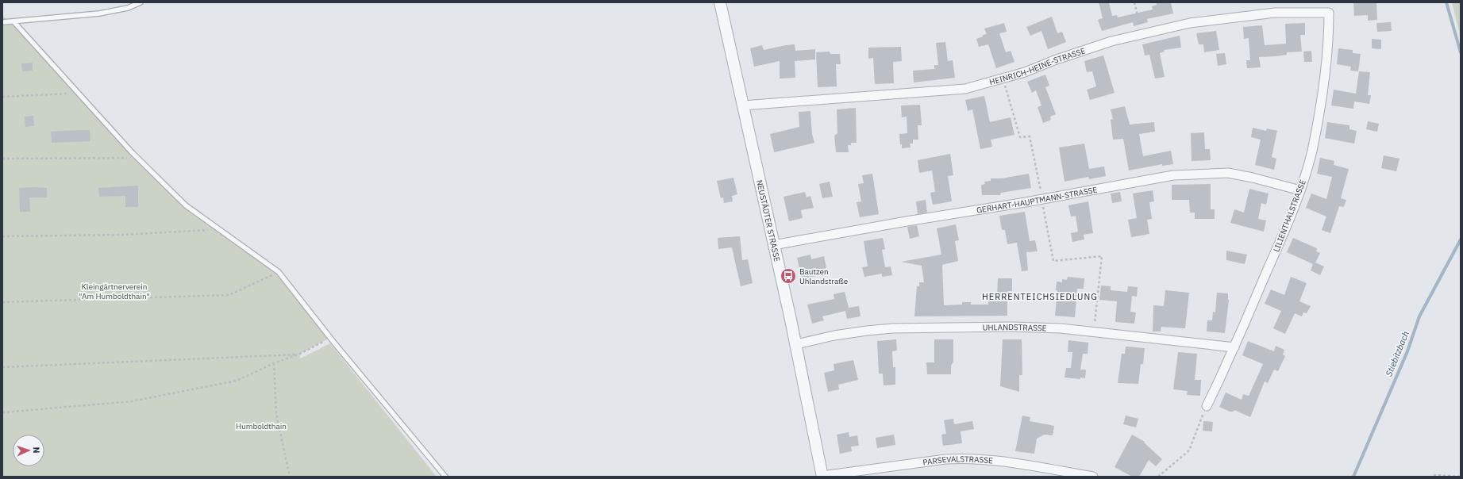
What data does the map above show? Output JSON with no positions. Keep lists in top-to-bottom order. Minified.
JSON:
{"streets":{"street":["HEINRICH-HEINE-STRASSE","GERHART-HAUPTMANN-STRASSE","LILIENTHALSTRASSE","NEUSTÄDTER STRASSE","UHLANDSTRASSE","PARSEVALSTRASSE"]},"crossings":[["HEINRICH-HEINE-STRASSE","LILIENTHALSTRASSE"],["HEINRICH-HEINE-STRASSE","NEUSTÄDTER STRASSE"],["GERHART-HAUPTMANN-STRASSE","LILIENTHALSTRASSE"],["GERHART-HAUPTMANN-STRASSE","NEUSTÄDTER STRASSE"],["LILIENTHALSTRASSE","UHLANDSTRASSE"],["NEUSTÄDTER STRASSE","UHLANDSTRASSE"],["NEUSTÄDTER STRASSE","PARSEVALSTRASSE"]],"districts":["HERRENTEICHSIEDLUNG"],"water":["Stiebitzbach"],"parks":["Kleingärtnerverein \"Am Humboldthain\"","Humboldthain"],"places":{"bus stop":["Bautzen Uhlandstraße"]},"north":"right"}
